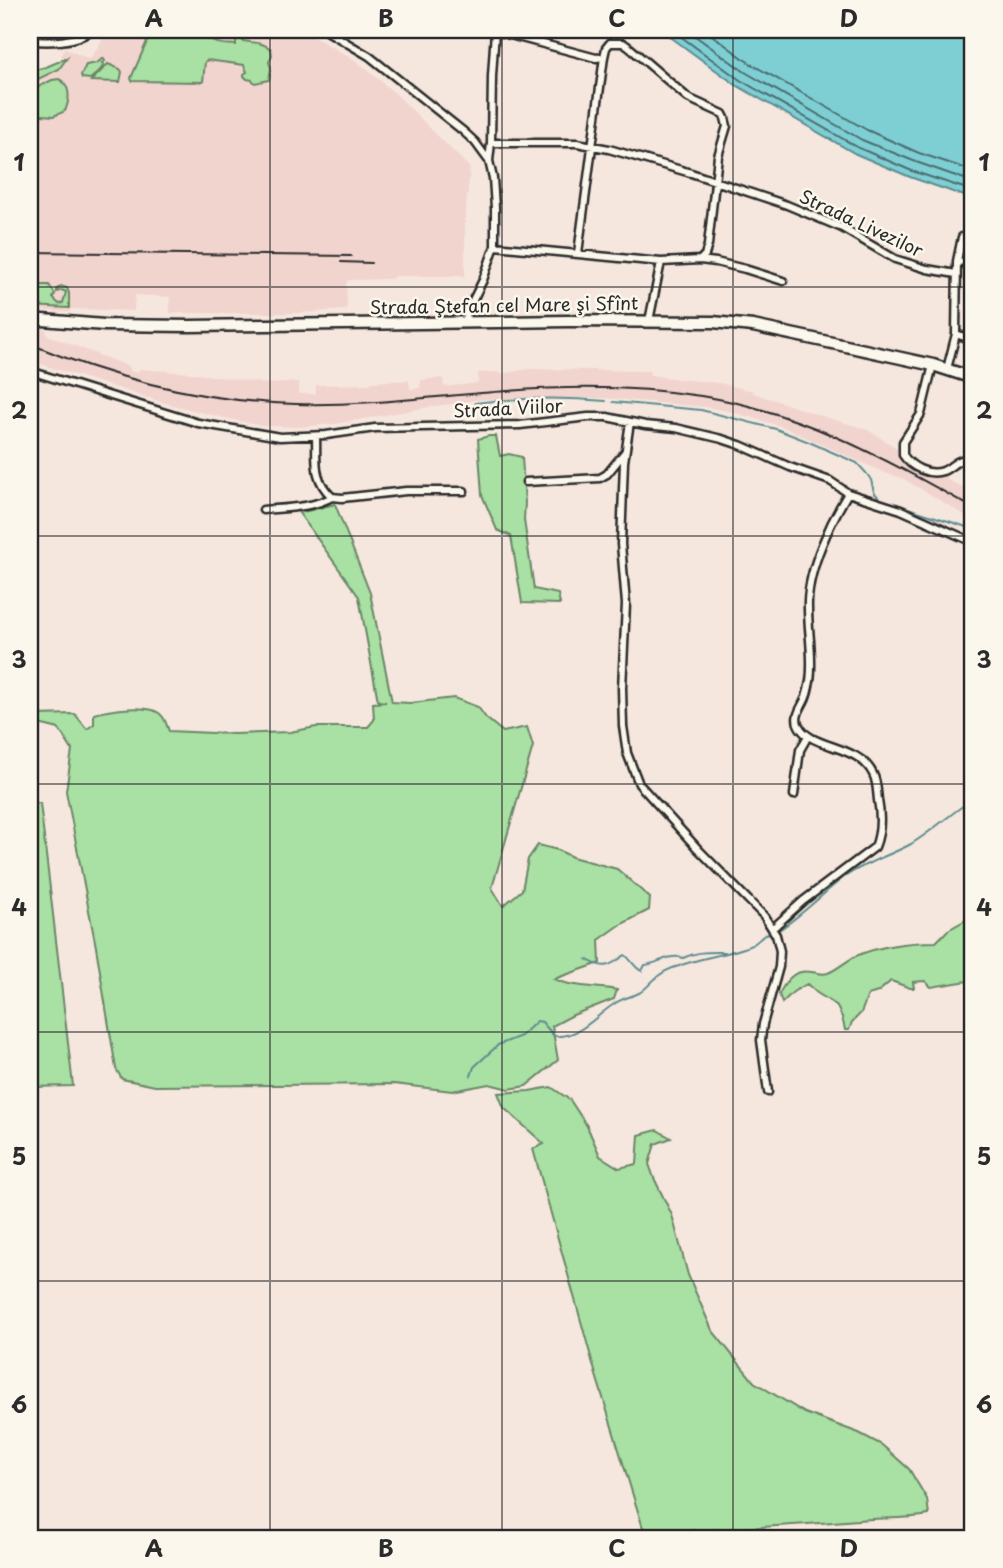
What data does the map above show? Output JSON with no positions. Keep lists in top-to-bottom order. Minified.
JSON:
{"streets":{"main road":["Strada Ştefan cel Mare şi Sfînt"],"street":["Strada Livezilor","Strada Viilor"]},"grid":{"columns":["A","B","C","D"],"rows":["1","2","3","4","5","6"]}}
